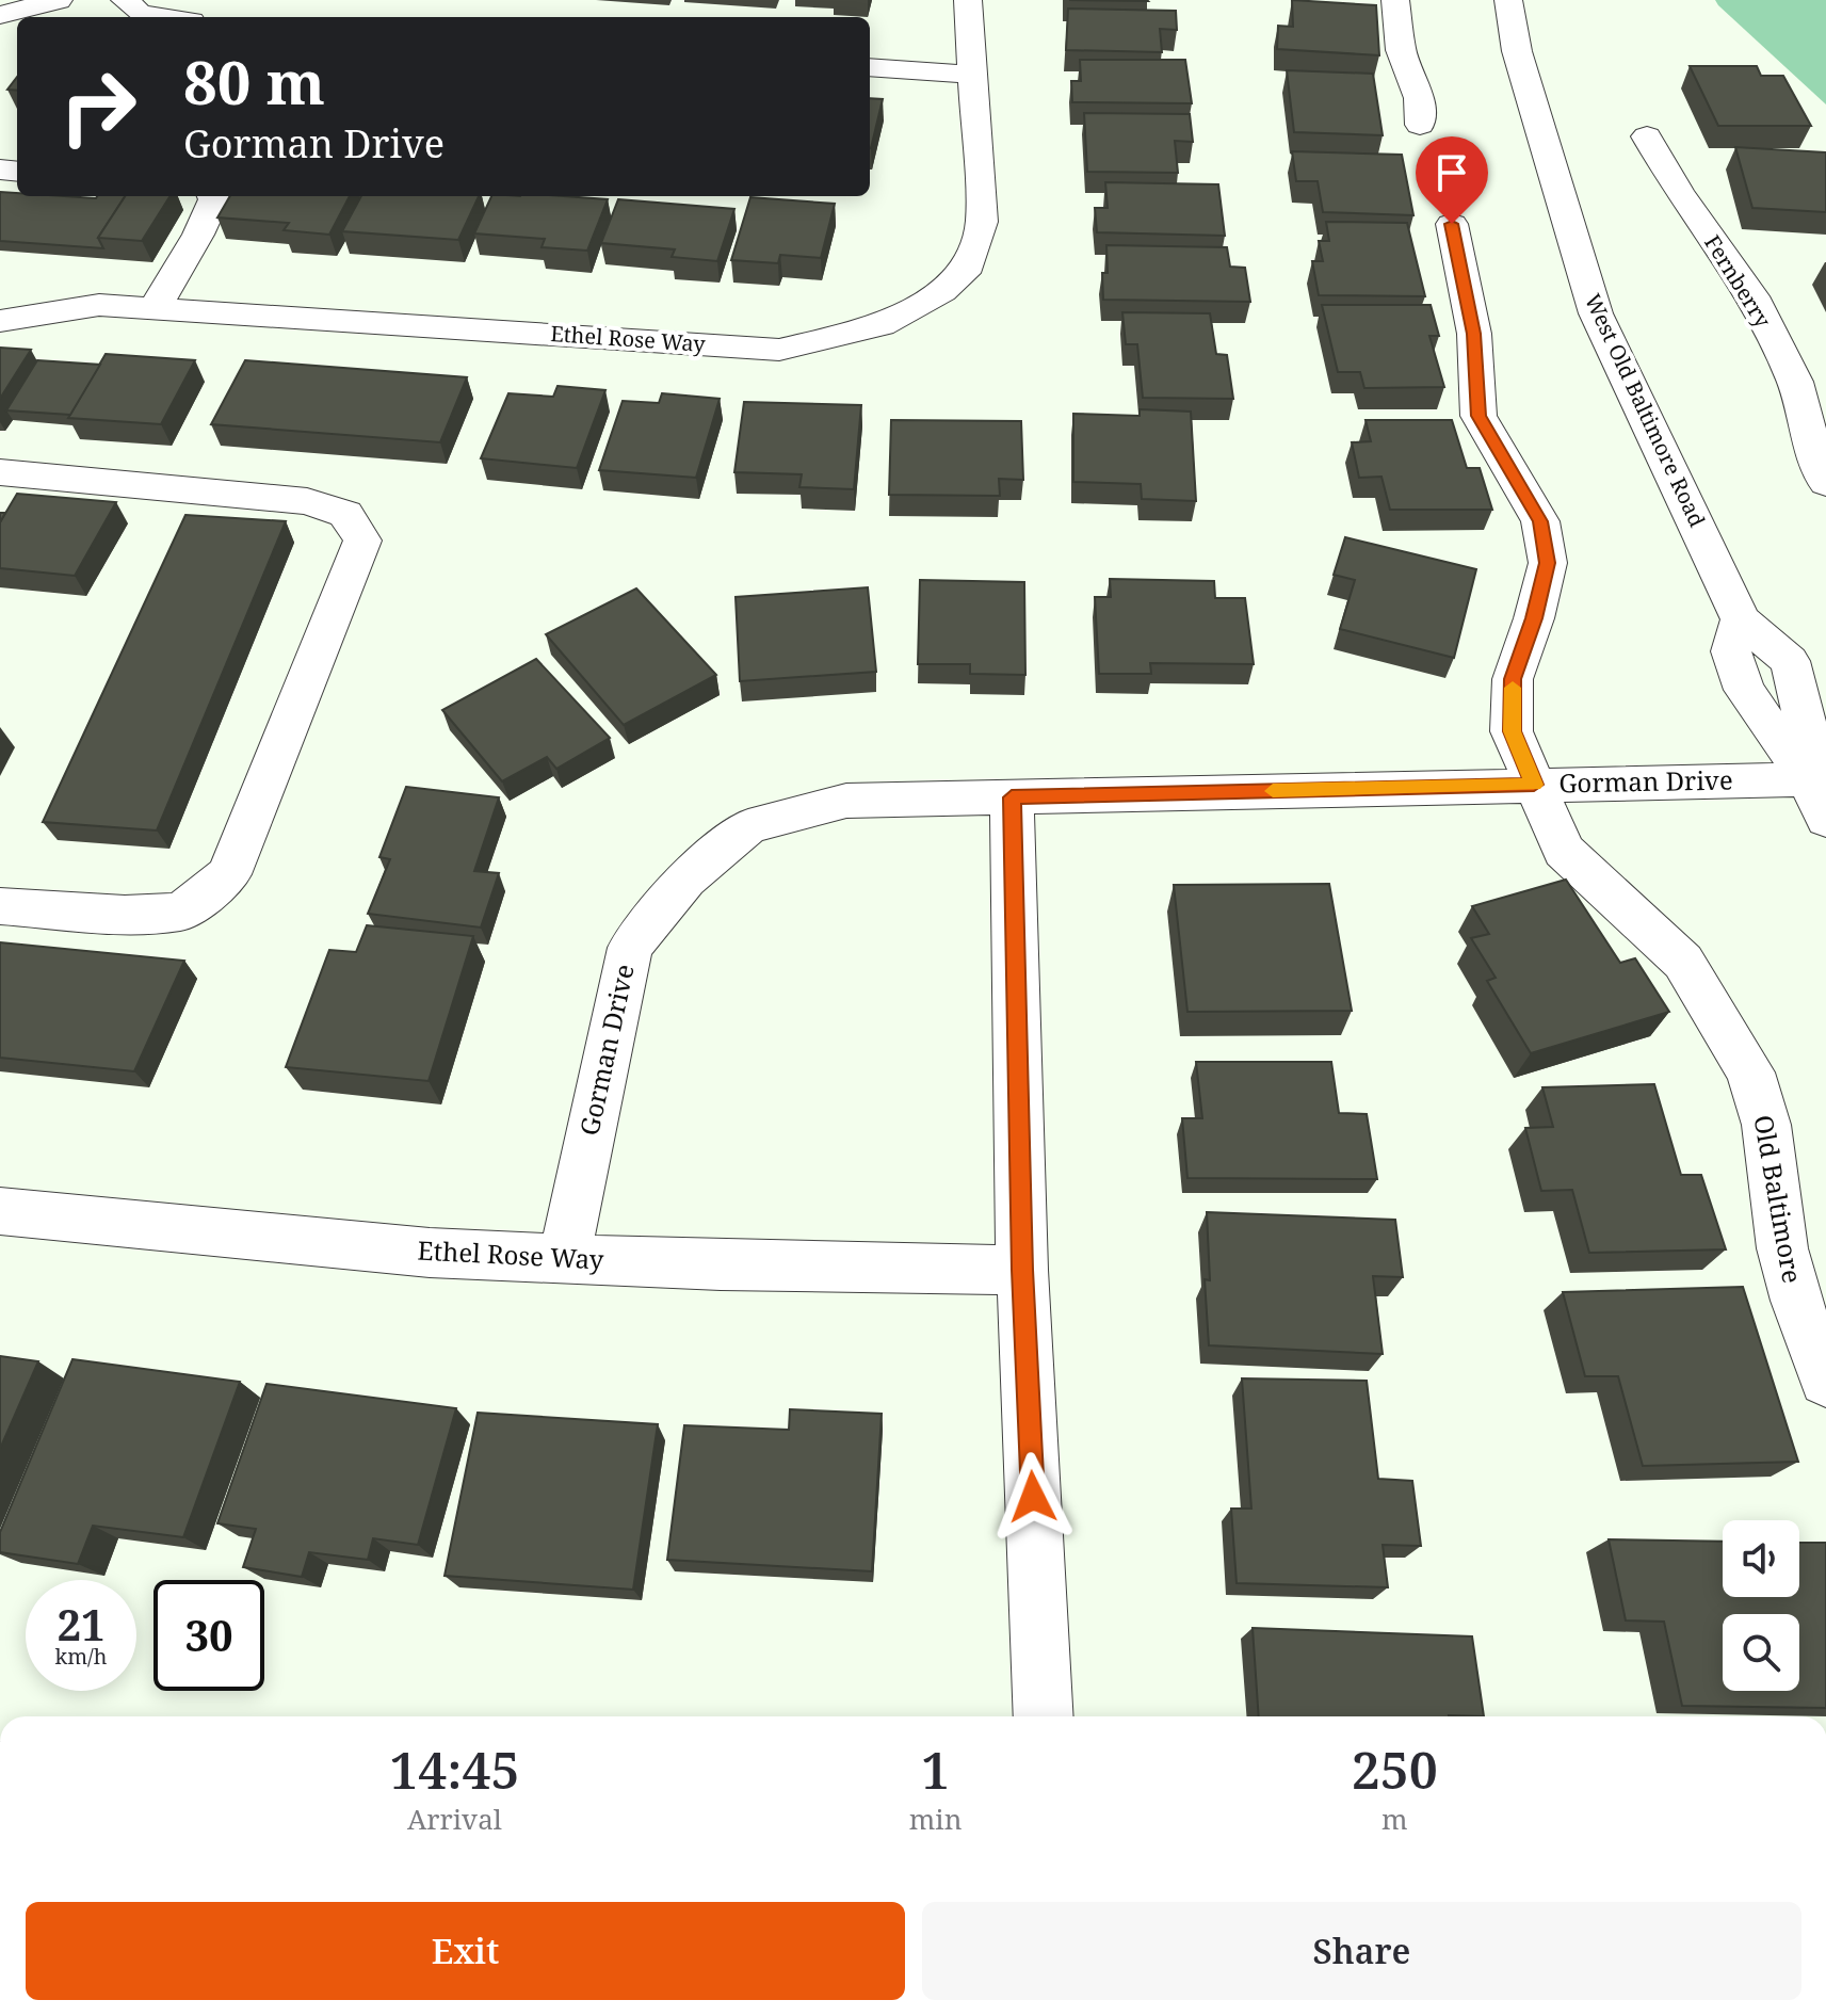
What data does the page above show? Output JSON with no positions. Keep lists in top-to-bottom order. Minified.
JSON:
{"streets":{"street":["Fernberry","Ethel Rose Way","West Old Baltimore Road","Gorman Drive","Old Baltimore"]},"crossings":[["Ethel Rose Way","Gorman Drive"],["West Old Baltimore Road","Gorman Drive"],["Gorman Drive","Old Baltimore"]],"page":{"turn":["80 m","Gorman Drive"],"speed":"21 km/h","limit":"30","eta":["14:45","Arrival","1","min","250","m"],"buttons":["Exit","Share"]}}
